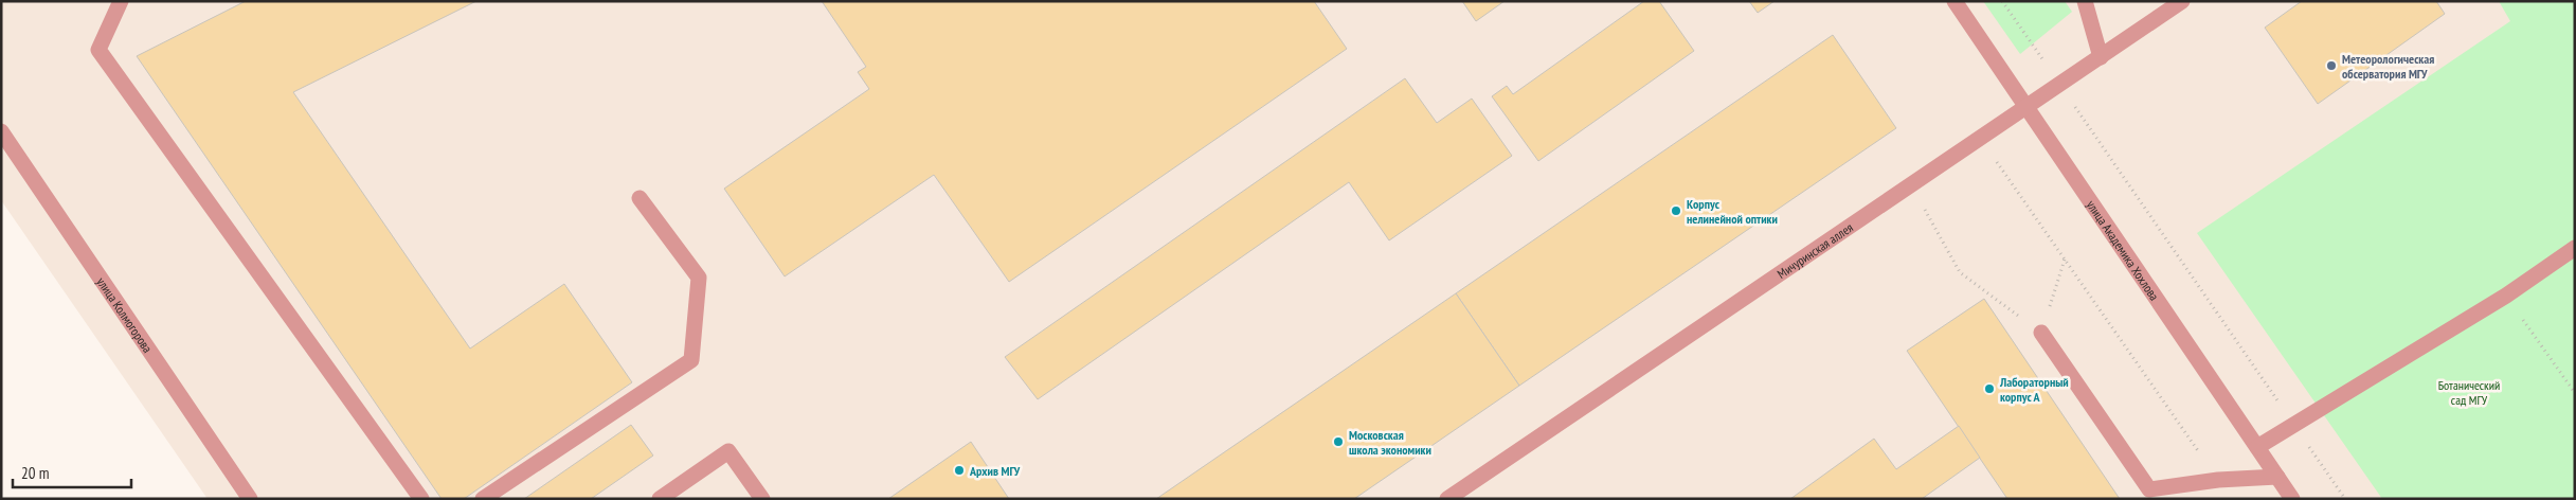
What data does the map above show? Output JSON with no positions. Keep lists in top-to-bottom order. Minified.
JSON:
{"streets":{"street":["Мичуринская аллея","улица Академика Хохлова","улица Колмогорова"]},"crossings":[["Мичуринская аллея","улица Академика Хохлова"]],"parks":["Ботанический сад МГУ"],"places":["Метеорологическая обсерватория МГУ","Корпус нелинейной оптики","Лабораторный корпус А","Московская школа экономики","Архив МГУ"],"scale_bar":"20 m"}
